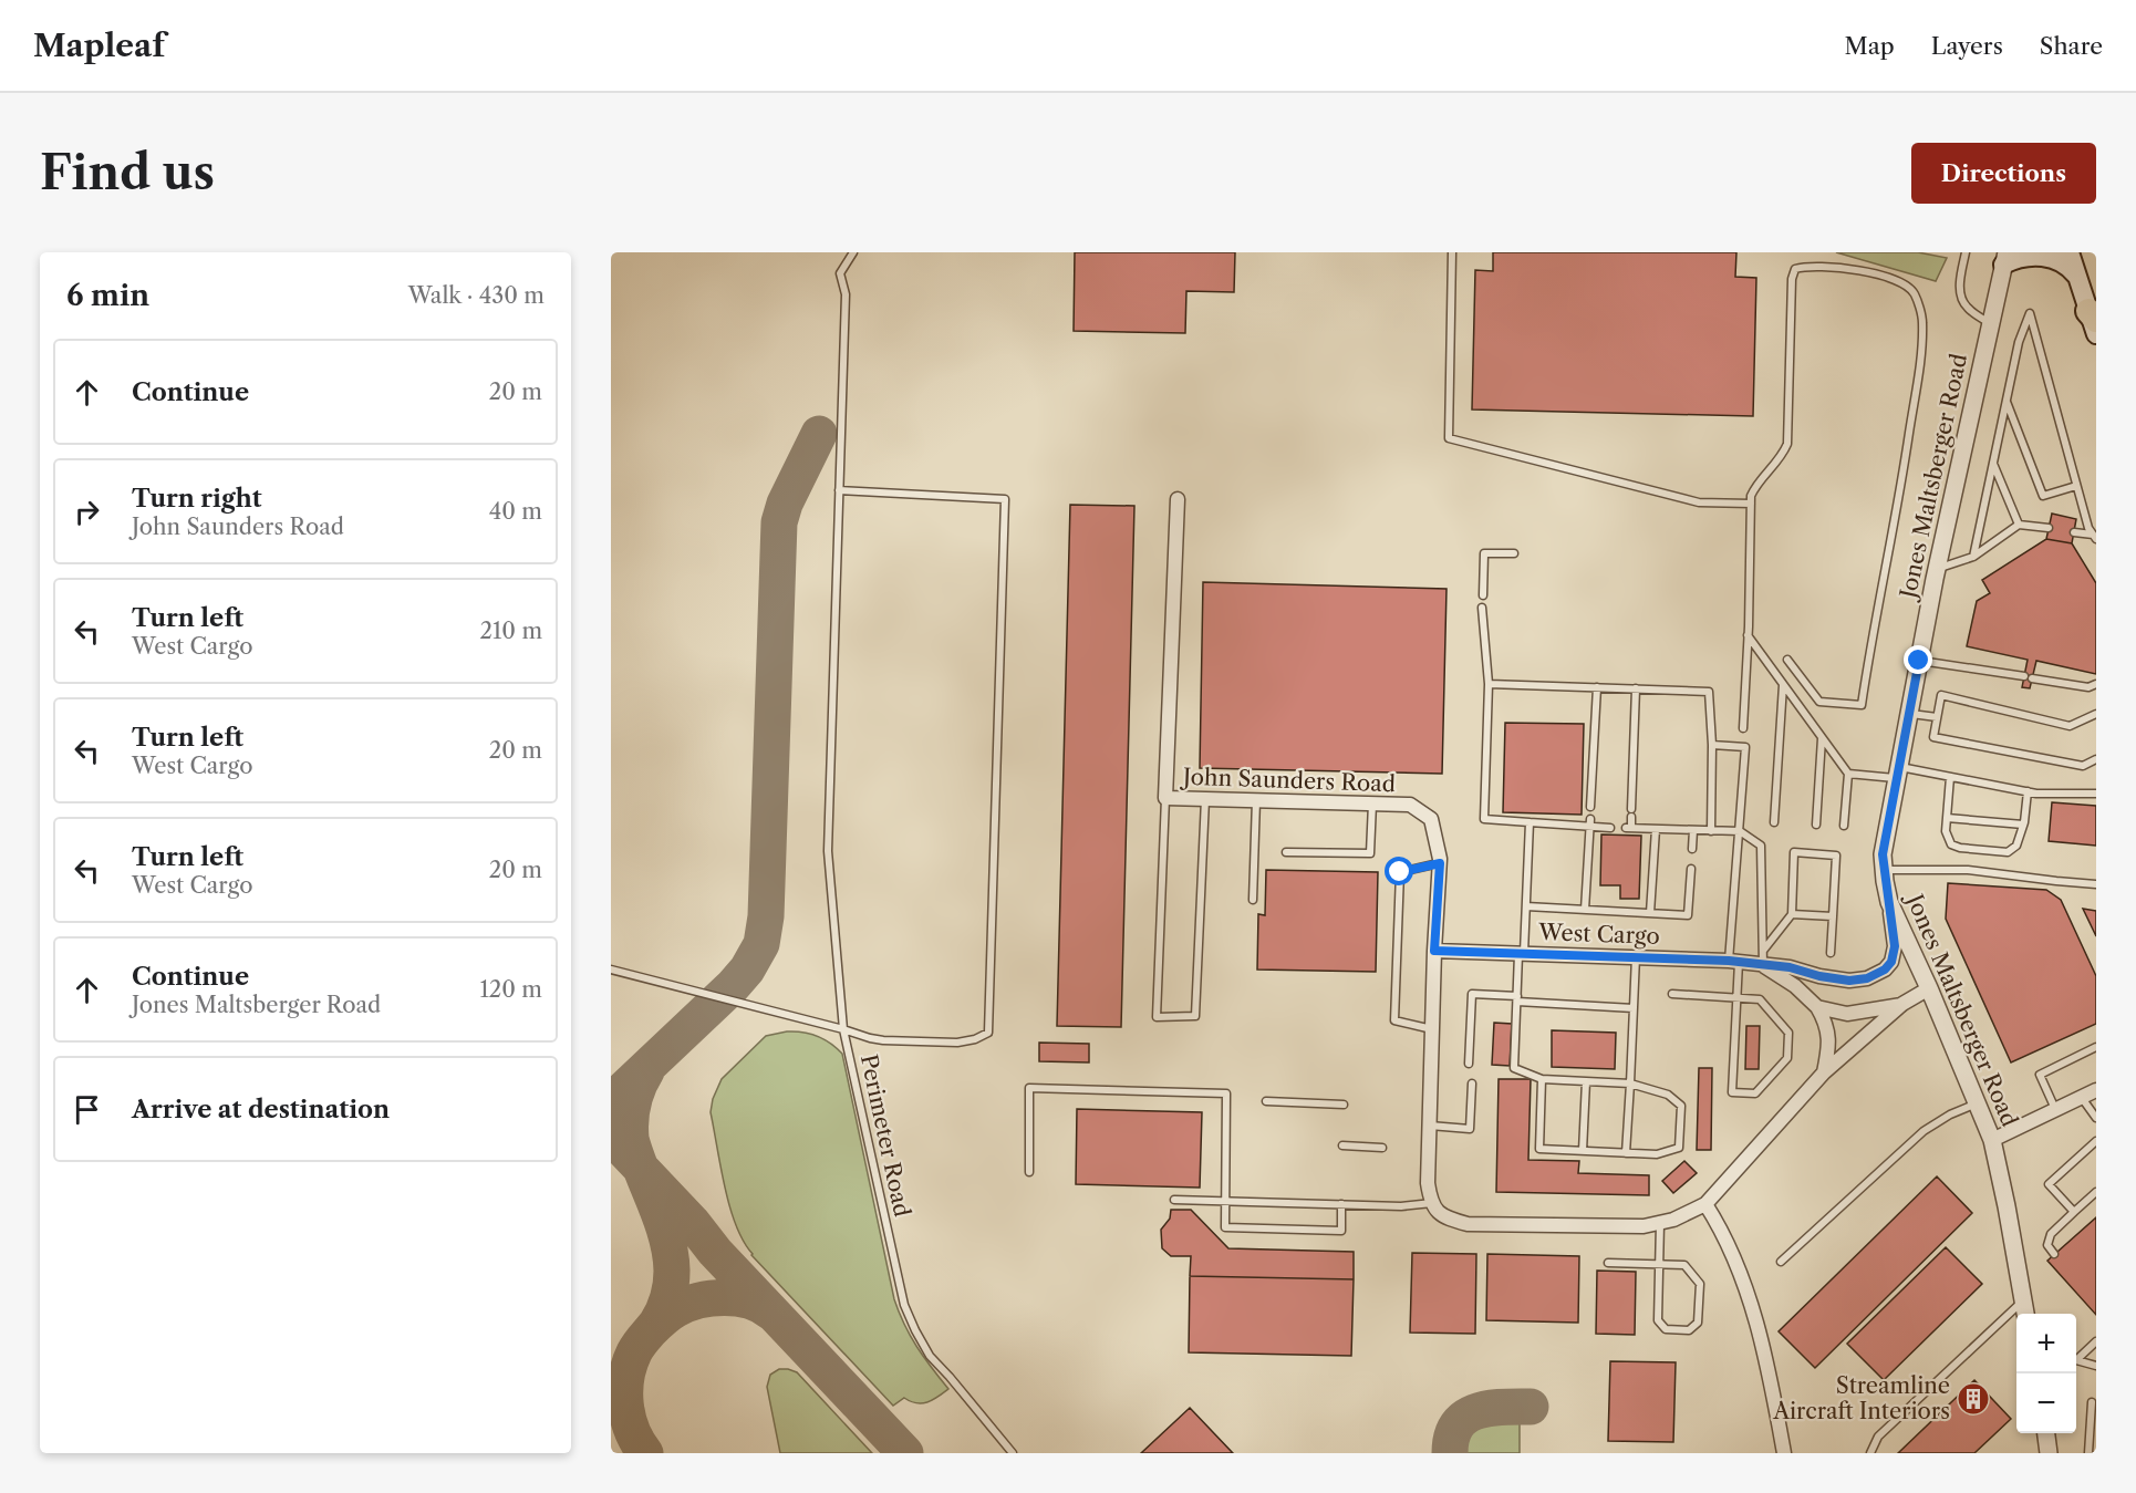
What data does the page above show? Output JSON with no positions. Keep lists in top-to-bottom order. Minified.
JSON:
{"streets":{"street":["Jones Maltsberger Road","John Saunders Road","West Cargo"],"lane":["Perimeter Road"]},"crossings":[["Jones Maltsberger Road","West Cargo"],["John Saunders Road","West Cargo"]],"places":{"building":["Streamline Aircraft Interiors"]},"page":{"header":"Mapleaf","nav":["Map","Layers","Share"],"buttons":"Directions","title":"Find us","heading":["6 min","Walk · 430 m"],"list":[["Continue","20 m"],["Turn right","John Saunders Road","40 m"],["Turn left","West Cargo","210 m"],["Turn left","West Cargo","20 m"],["Turn left","West Cargo","20 m"],["Continue","Jones Maltsberger Road","120 m"],"Arrive at destination"],"map_buttons":["+","−"]}}
